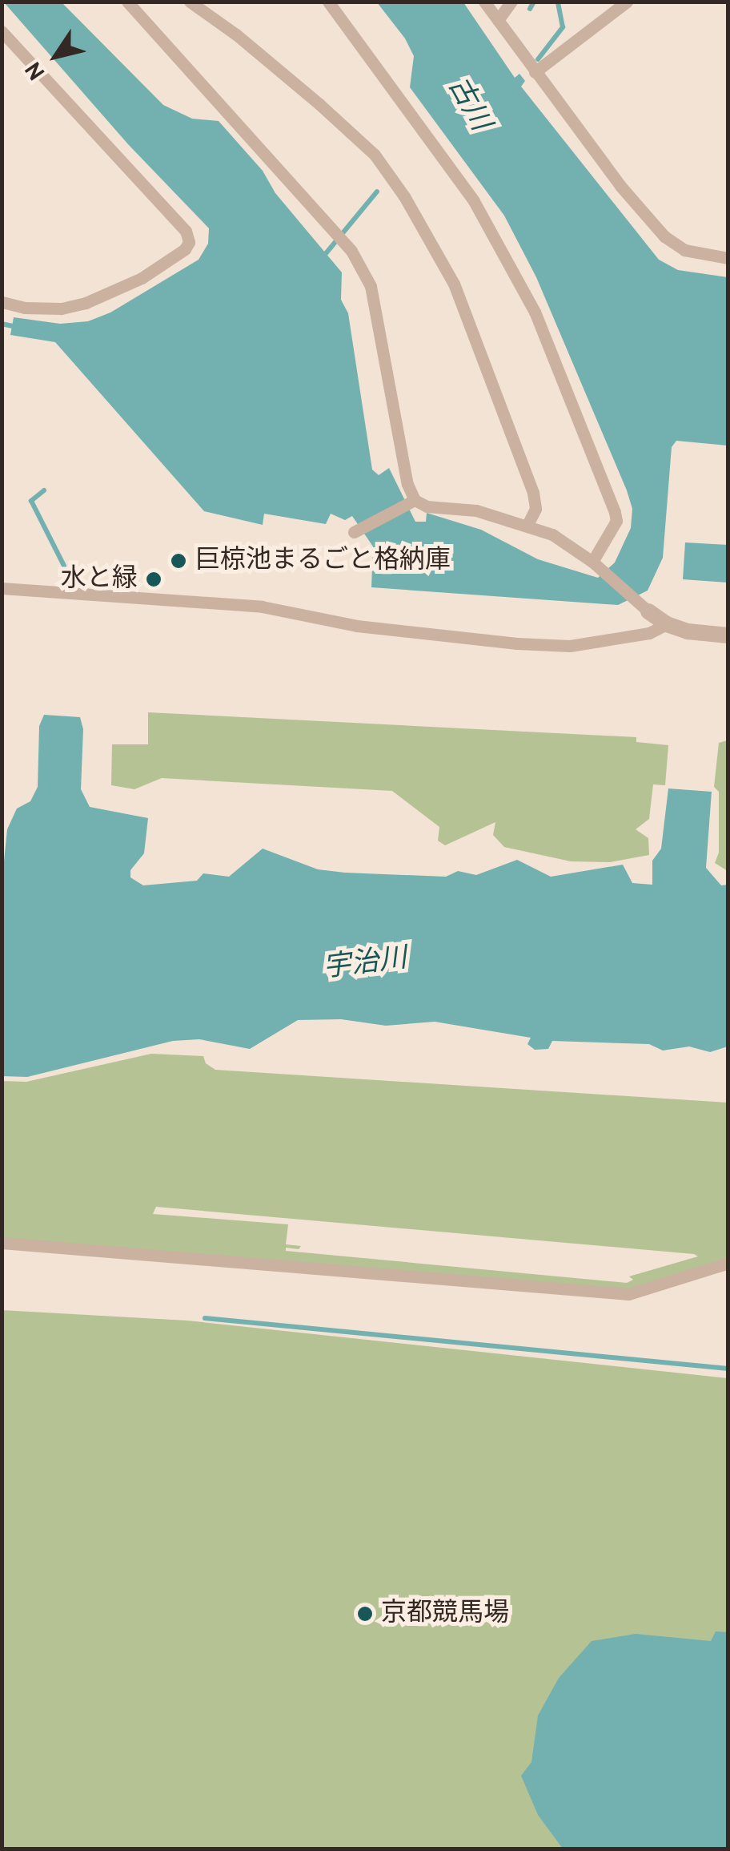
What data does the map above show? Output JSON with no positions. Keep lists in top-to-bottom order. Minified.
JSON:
{"water":["古川","宇治川"],"places":["巨椋池まるごと格納庫","水と緑","京都競馬場"],"north":"bottom left"}
